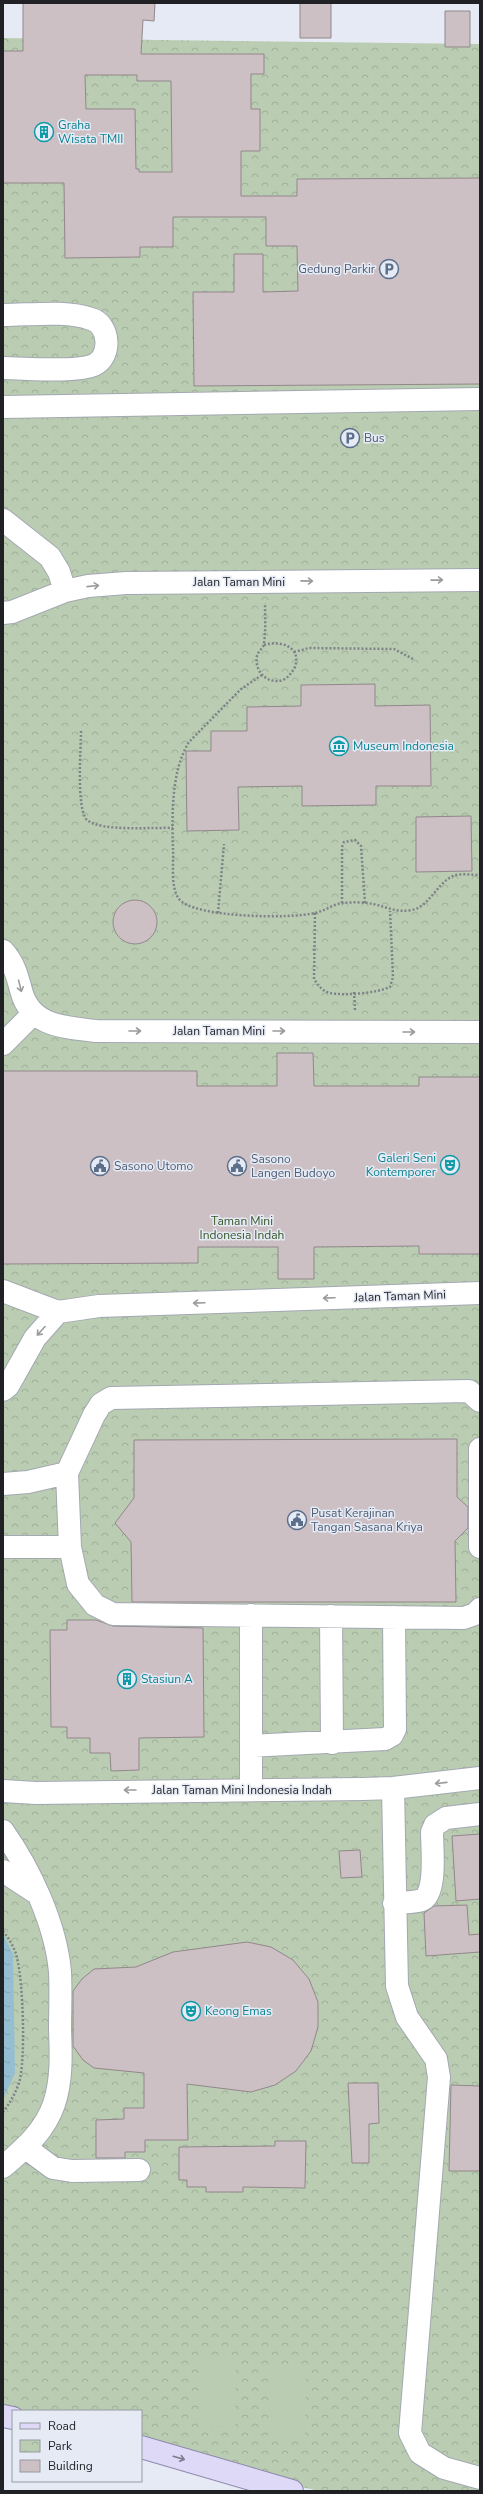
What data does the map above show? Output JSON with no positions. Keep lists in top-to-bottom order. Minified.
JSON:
{"streets":{"lane":["Jalan Taman Mini","Jalan Taman Mini Indonesia Indah"]},"one_way":["Jalan Taman Mini Indonesia Indah"],"parks":["Taman Mini Indonesia Indah"],"places":{"building":["Graha Wisata TMII","Stasiun A"],"parking":["Gedung Parkir","Bus"],"museum":["Museum Indonesia"],"theatre":["Galeri Seni Kontemporer","Keong Emas"],"public building":["Sasono Utomo","Sasono Langen Budoyo","Pusat Kerajinan Tangan Sasana Kriya"]},"legend":["Road","Park","Building"]}
